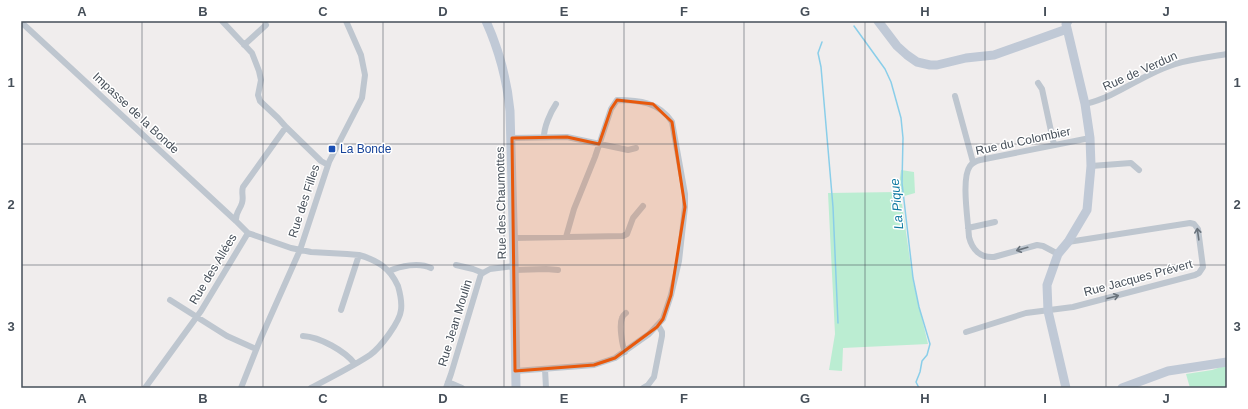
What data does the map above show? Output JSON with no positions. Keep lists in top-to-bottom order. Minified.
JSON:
{"streets":{"street":["Rue de Verdun","Impasse de la Bonde","Rue du Colombier","Rue des Filles","Rue des Chaumottes","Rue des Allées","Rue Jacques Prévert","Rue Jean Moulin"]},"crossings":[["Impasse de la Bonde","Rue des Allées"],["Rue des Chaumottes","Rue Jean Moulin"]],"water":["La Pique"],"places":{"transit":["La Bonde"]},"grid":{"columns":["A","B","C","D","E","F","G","H","I","J"],"rows":["1","2","3"]}}
